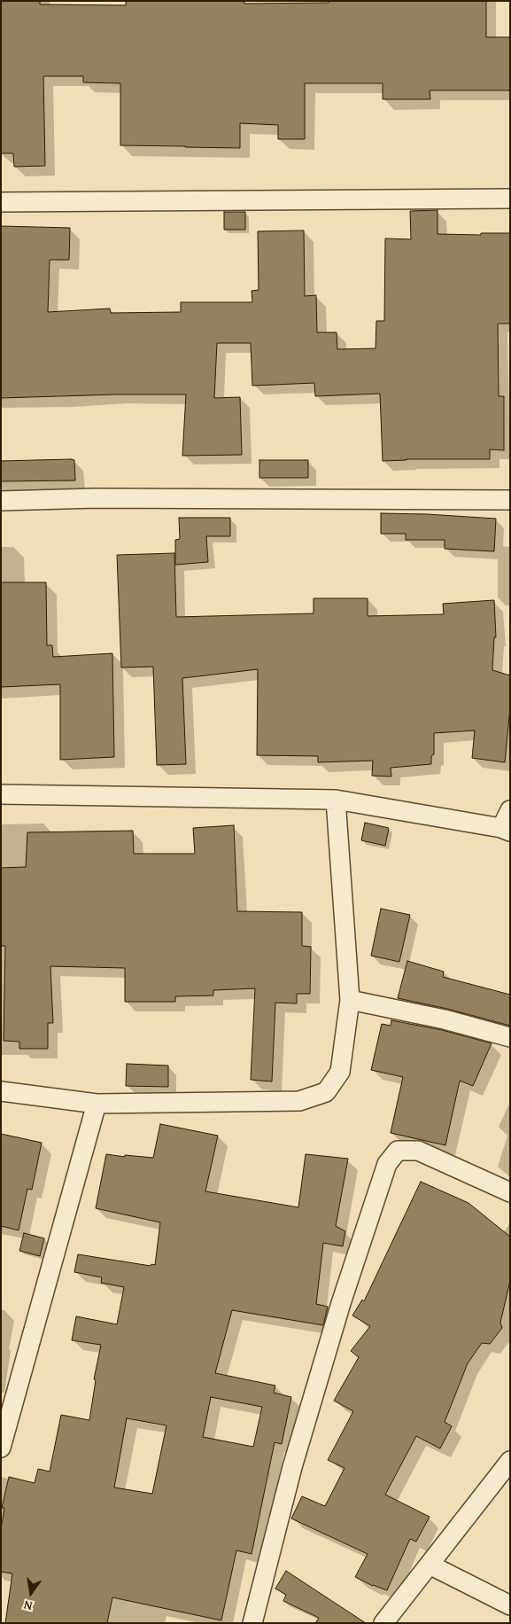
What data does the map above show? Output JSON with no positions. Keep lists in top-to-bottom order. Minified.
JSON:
{"north":"bottom"}
